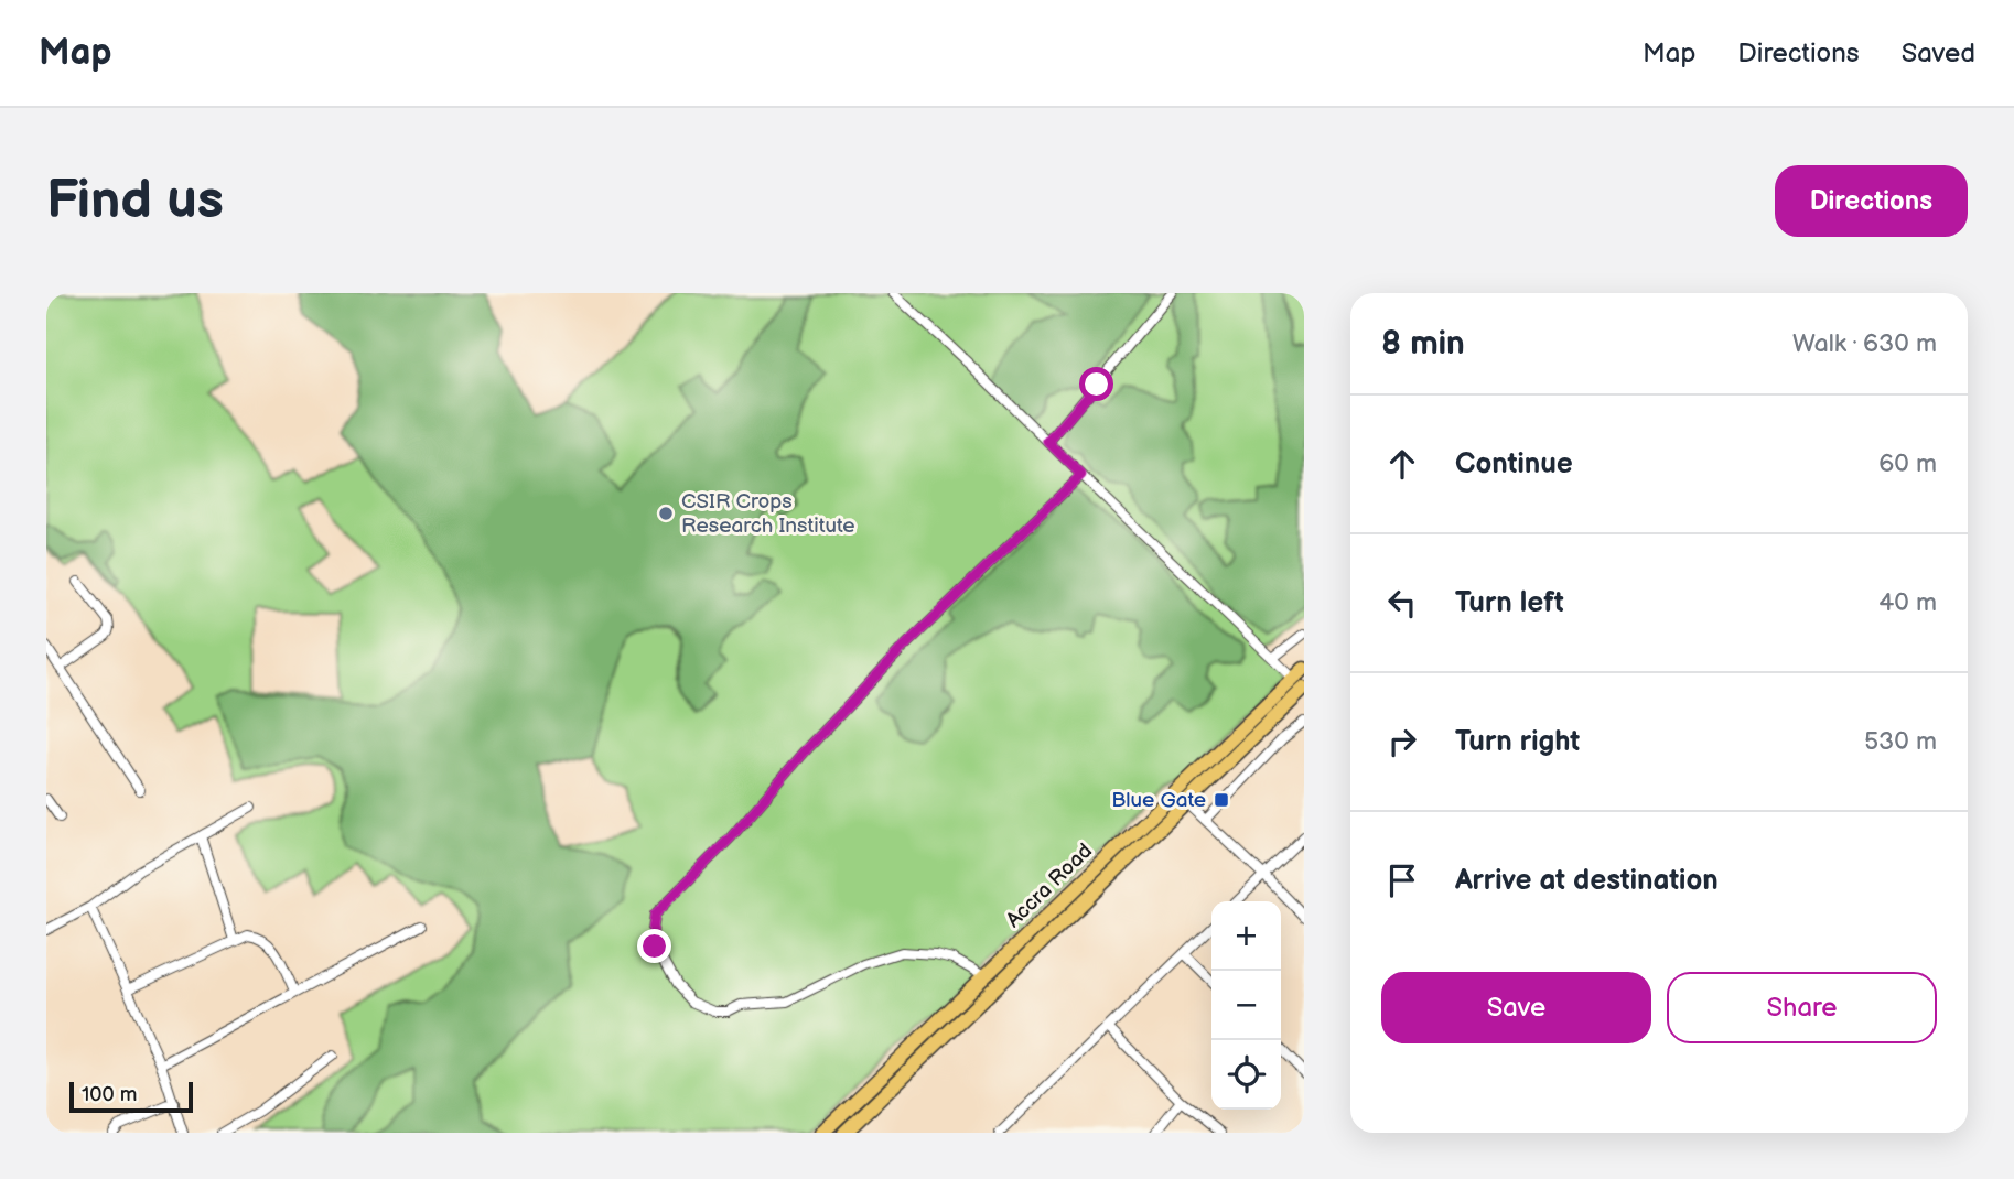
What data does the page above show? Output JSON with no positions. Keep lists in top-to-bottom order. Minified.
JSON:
{"streets":{"highway":["Accra Road"]},"places":{"other":["CSIR Crops Research Institute"],"transit":["Blue Gate"]},"scale_bar":"100 m","page":{"header":"Map","nav":["Map","Directions","Saved"],"buttons":["Directions",["Save","Share"]],"title":"Find us","heading":["8 min","Walk · 630 m"],"list":[["Continue","60 m"],["Turn left","40 m"],["Turn right","530 m"],"Arrive at destination"],"map_buttons":["+","−"],"scale":"100 m"}}
